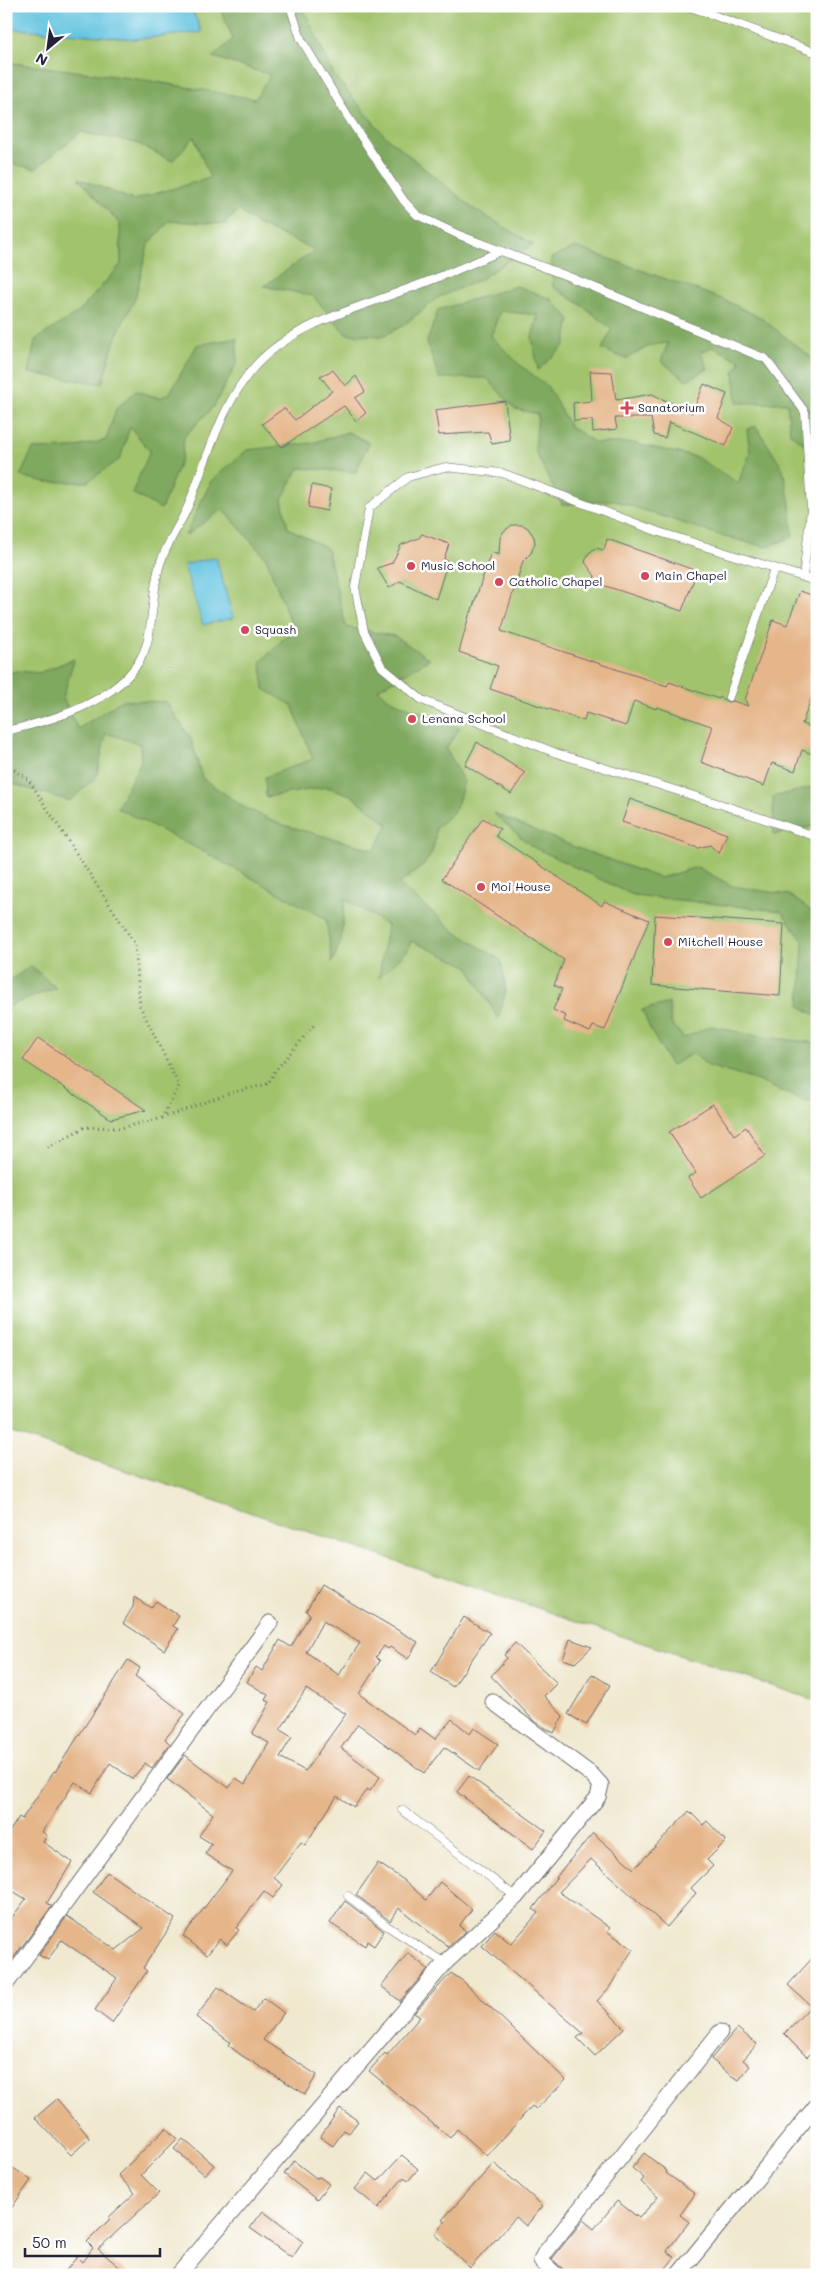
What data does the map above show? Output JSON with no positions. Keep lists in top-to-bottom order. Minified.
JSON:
{"places":{"health":["Sanatorium"],"other":["Music School","Main Chapel","Catholic Chapel","Squash","Lenana School","Moi House","Mitchell House"]},"scale_bar":"50 m","north":"bottom left"}
